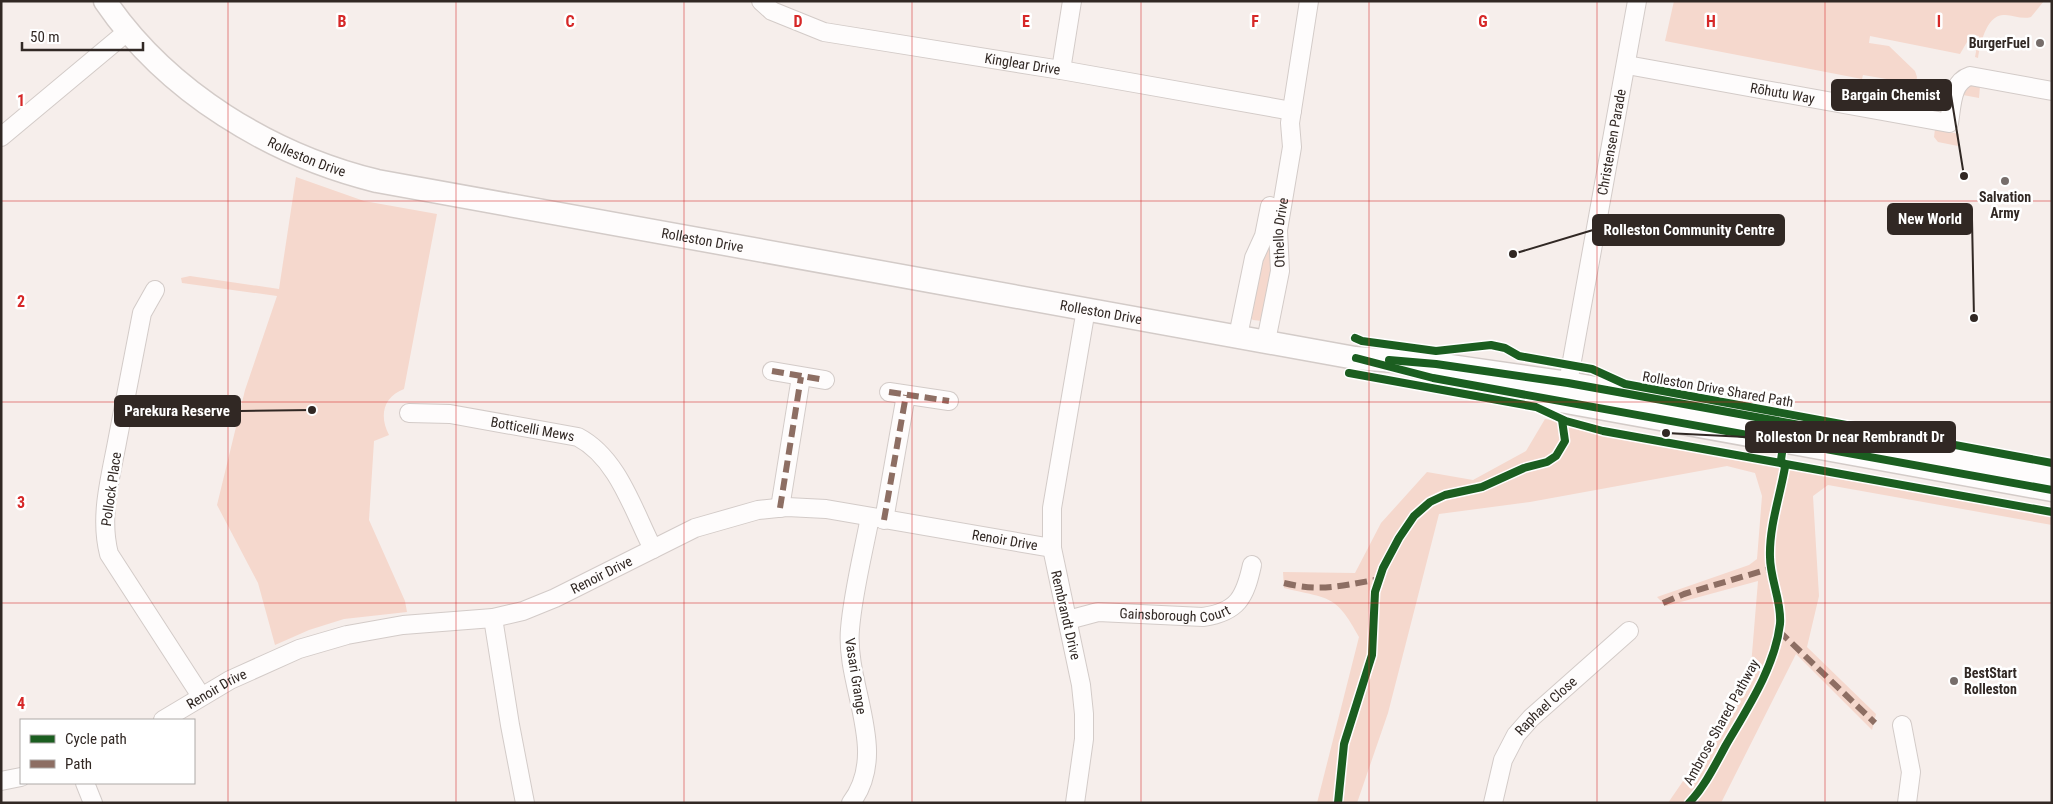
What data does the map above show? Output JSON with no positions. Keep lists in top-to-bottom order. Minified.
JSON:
{"streets":{"main road":["Rolleston Drive"],"street":["Kinglear Drive","Rōhutu Way","Christensen Parade","Othello Drive","Botticelli Mews","Pollock Place","Renoir Drive","Gainsborough Court","Rembrandt Drive","Vasari Grange","Raphael Close"],"cycle path":["Rolleston Drive Shared Path","Ambrose Shared Pathway"]},"crossings":[["Kinglear Drive","Othello Drive"],["Rōhutu Way","Christensen Parade"],["Christensen Parade","Rolleston Drive"],["Rolleston Drive","Othello Drive"],["Rolleston Drive","Rembrandt Drive"],["Botticelli Mews","Renoir Drive"],["Pollock Place","Renoir Drive"],["Renoir Drive","Rembrandt Drive"],["Renoir Drive","Vasari Grange"],["Gainsborough Court","Rembrandt Drive"]],"places":["BurgerFuel","Bargain Chemist","Salvation Army","Rolleston Community Centre","New World","Parekura Reserve","Rolleston Dr near Rembrandt Dr","BestStart Rolleston"],"legend":["Cycle path","Path"],"scale_bar":"50 m","grid":{"columns":["B","C","D","E","F","G","H","I"],"rows":["1","2","3","4"]}}
